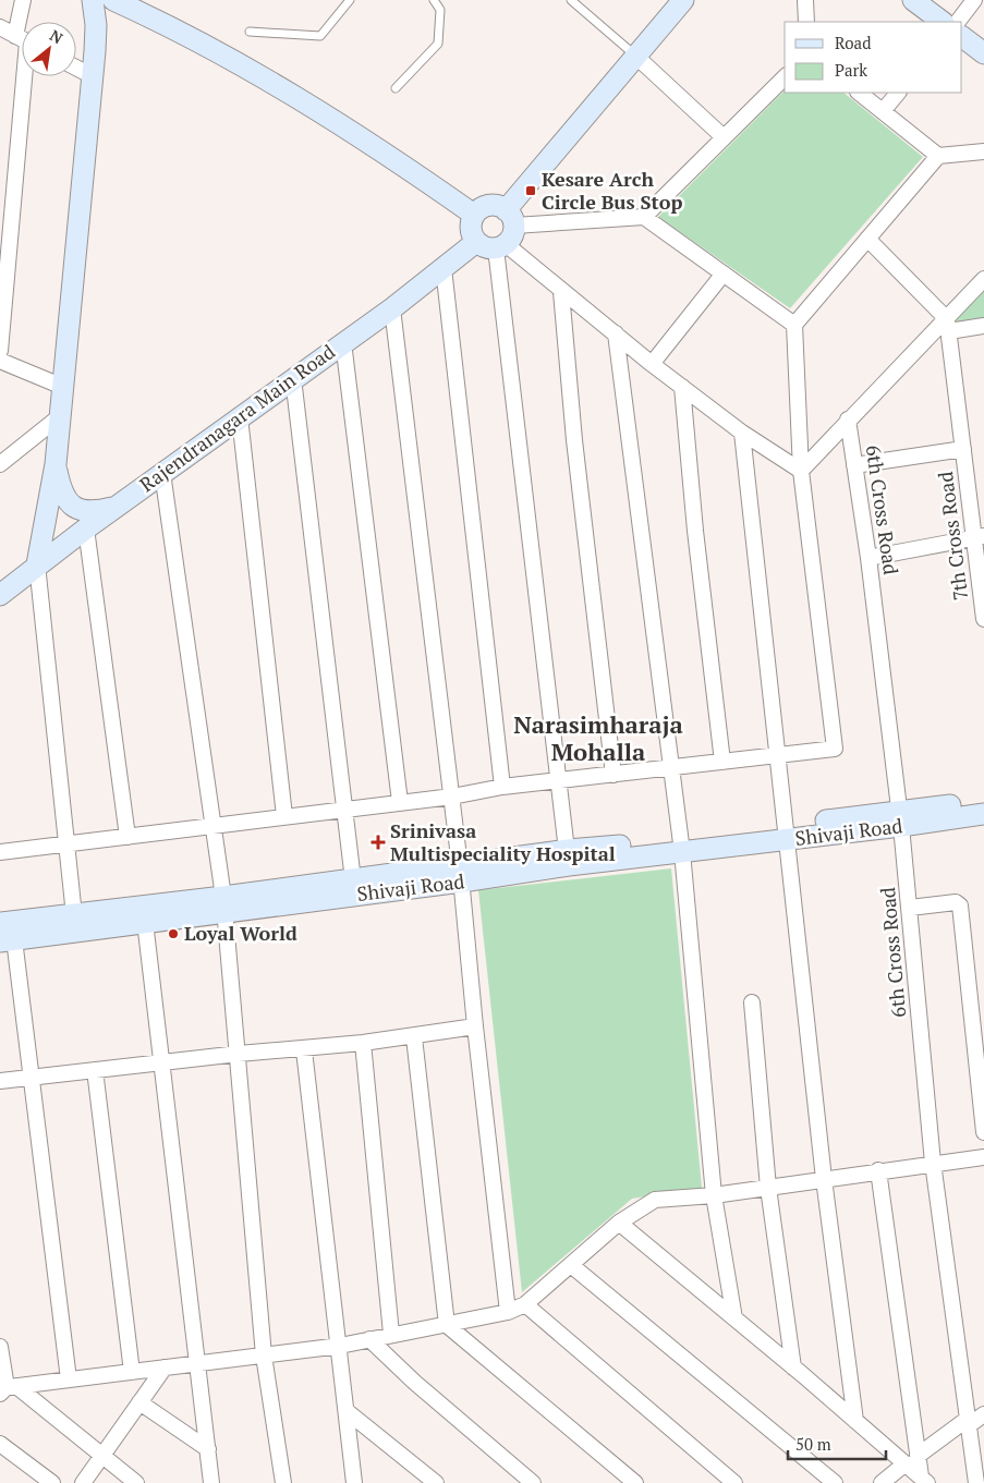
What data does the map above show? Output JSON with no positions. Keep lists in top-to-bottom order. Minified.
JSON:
{"streets":{"street":["Rajendranagara Main Road","6th Cross Road","7th Cross Road","Shivaji Road"]},"crossings":[["6th Cross Road","Shivaji Road"]],"districts":["Narasimharaja Mohalla"],"places":{"transit":["Kesare Arch Circle Bus Stop"],"health":["Srinivasa Multispeciality Hospital"],"other":["Loyal World"]},"legend":["Road","Park"],"scale_bar":"50 m","north":"top right"}
